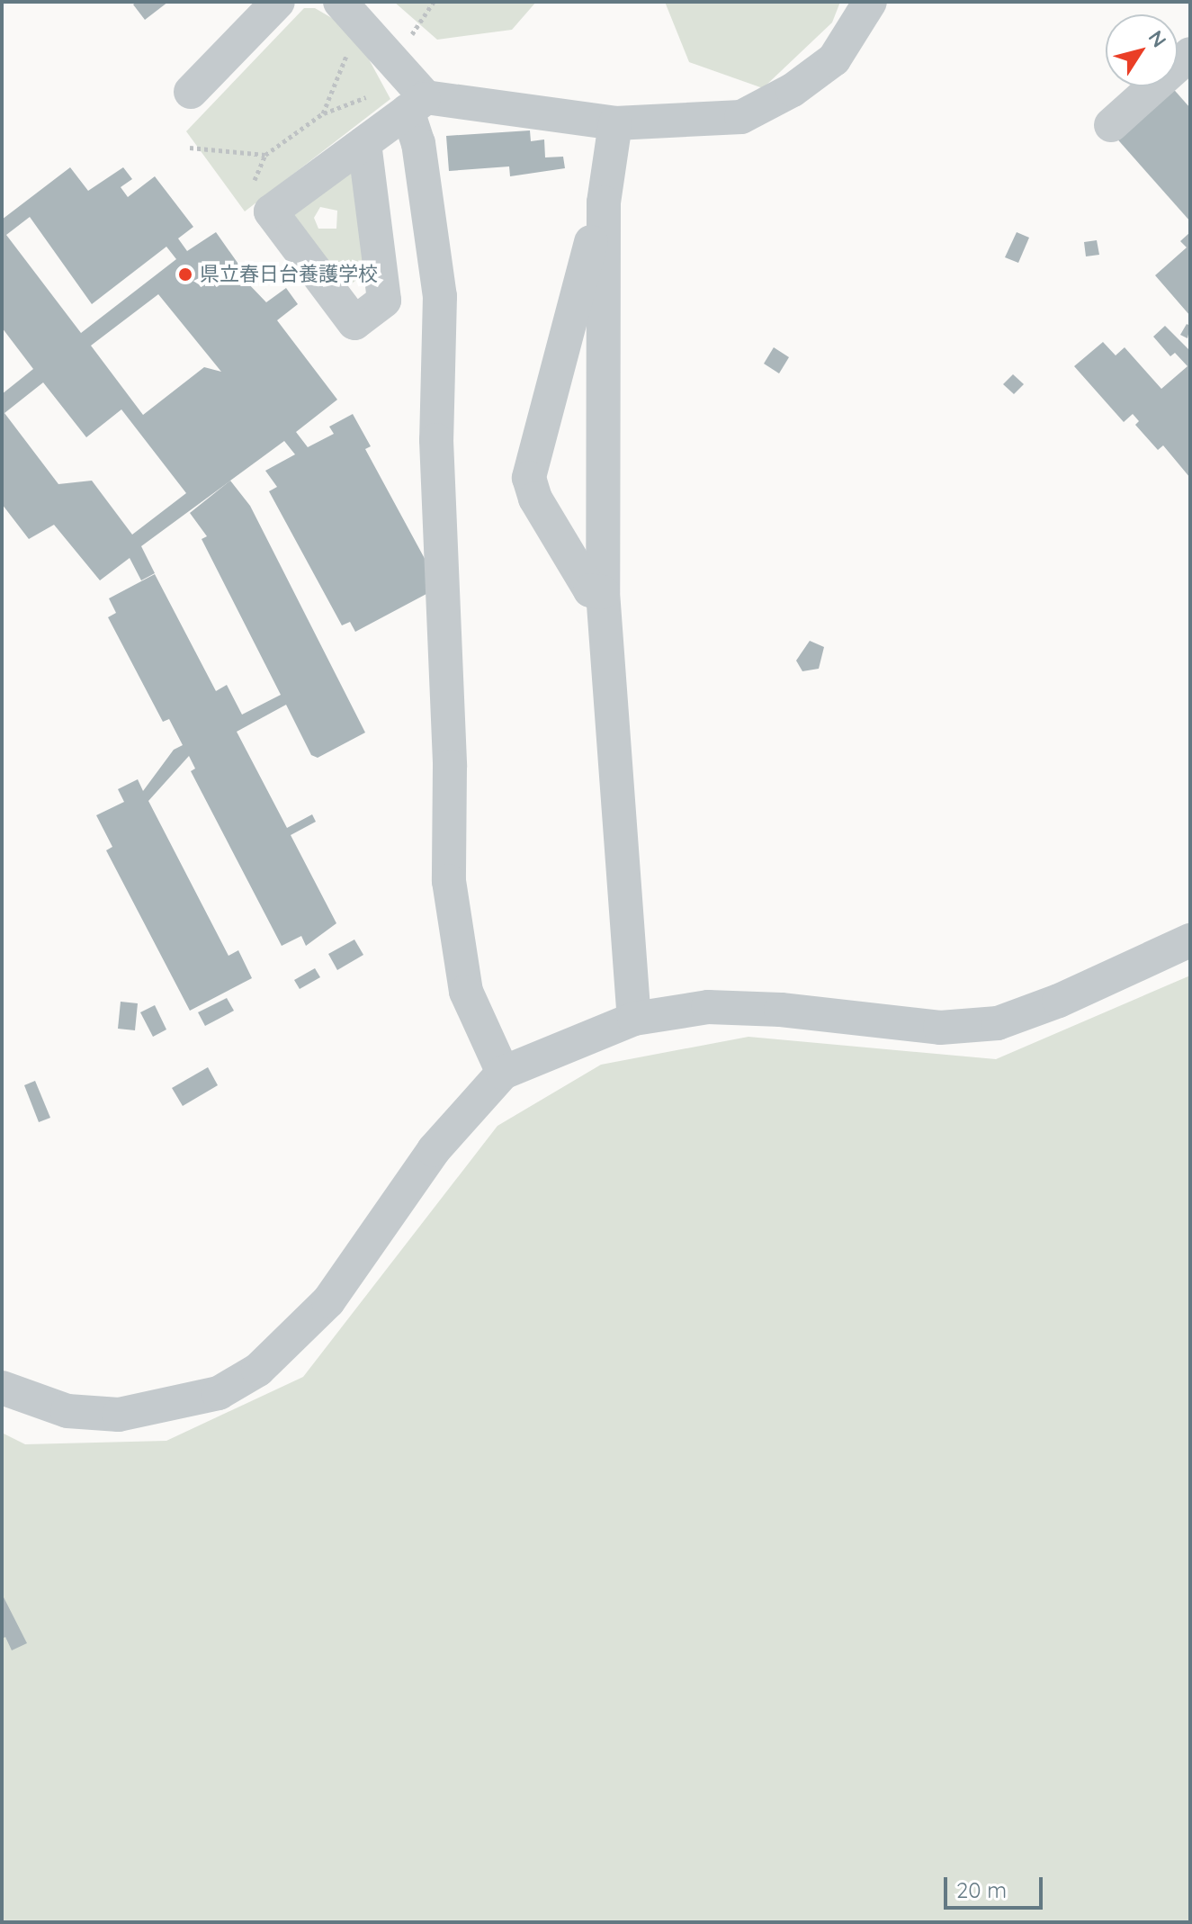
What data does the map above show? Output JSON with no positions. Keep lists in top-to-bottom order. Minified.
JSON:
{"places":["県立春日台養護学校"],"scale_bar":"20 m","north":"top right"}
